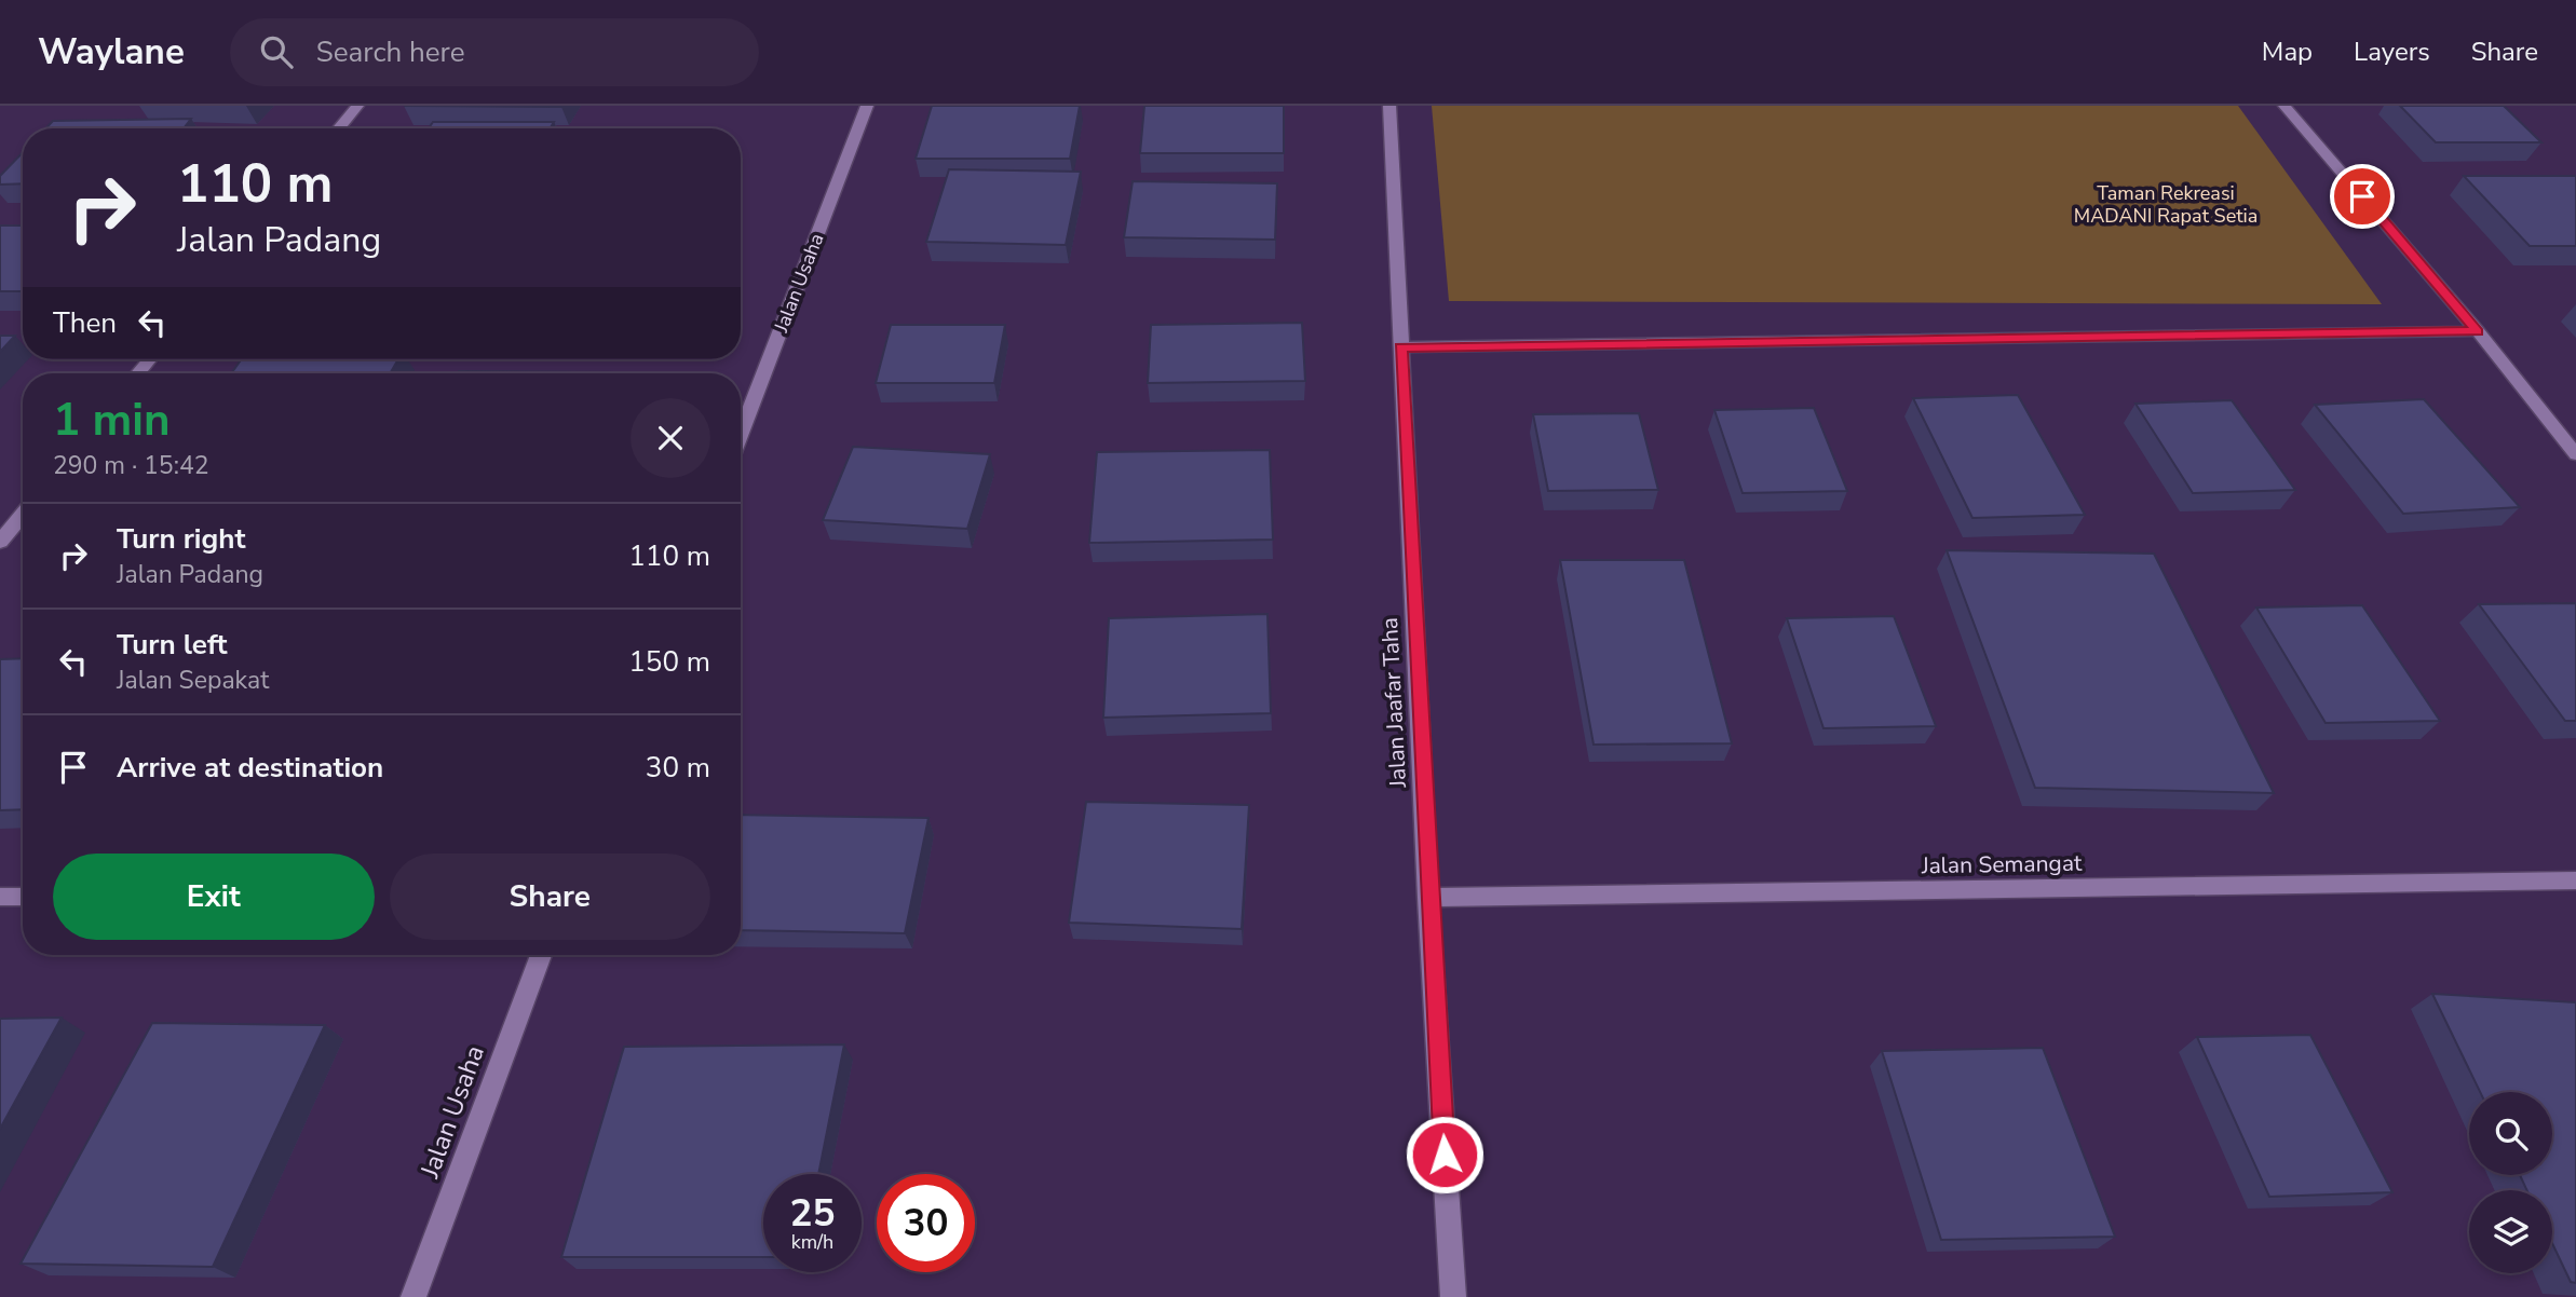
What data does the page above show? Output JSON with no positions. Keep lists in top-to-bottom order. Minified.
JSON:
{"streets":{"street":["Jalan Usaha","Jalan Jaafar Taha","Jalan Semangat"]},"crossings":[["Jalan Jaafar Taha","Jalan Semangat"]],"parks":["Taman Rekreasi MADANI Rapat Setia"],"page":{"header":"Waylane","search":"Search here","nav":["Map","Layers","Share"],"turn":["110 m","Jalan Padang"],"then":"Then","heading":["1 min","290 m · 15:42"],"list":[{"name":"Turn right","note":"Jalan Padang","value":"110 m"},{"name":"Turn left","note":"Jalan Sepakat","value":"150 m"},{"name":"Arrive at destination","value":"30 m"}],"buttons":["Exit","Share"],"speed":"25 km/h","limit":"30"}}
